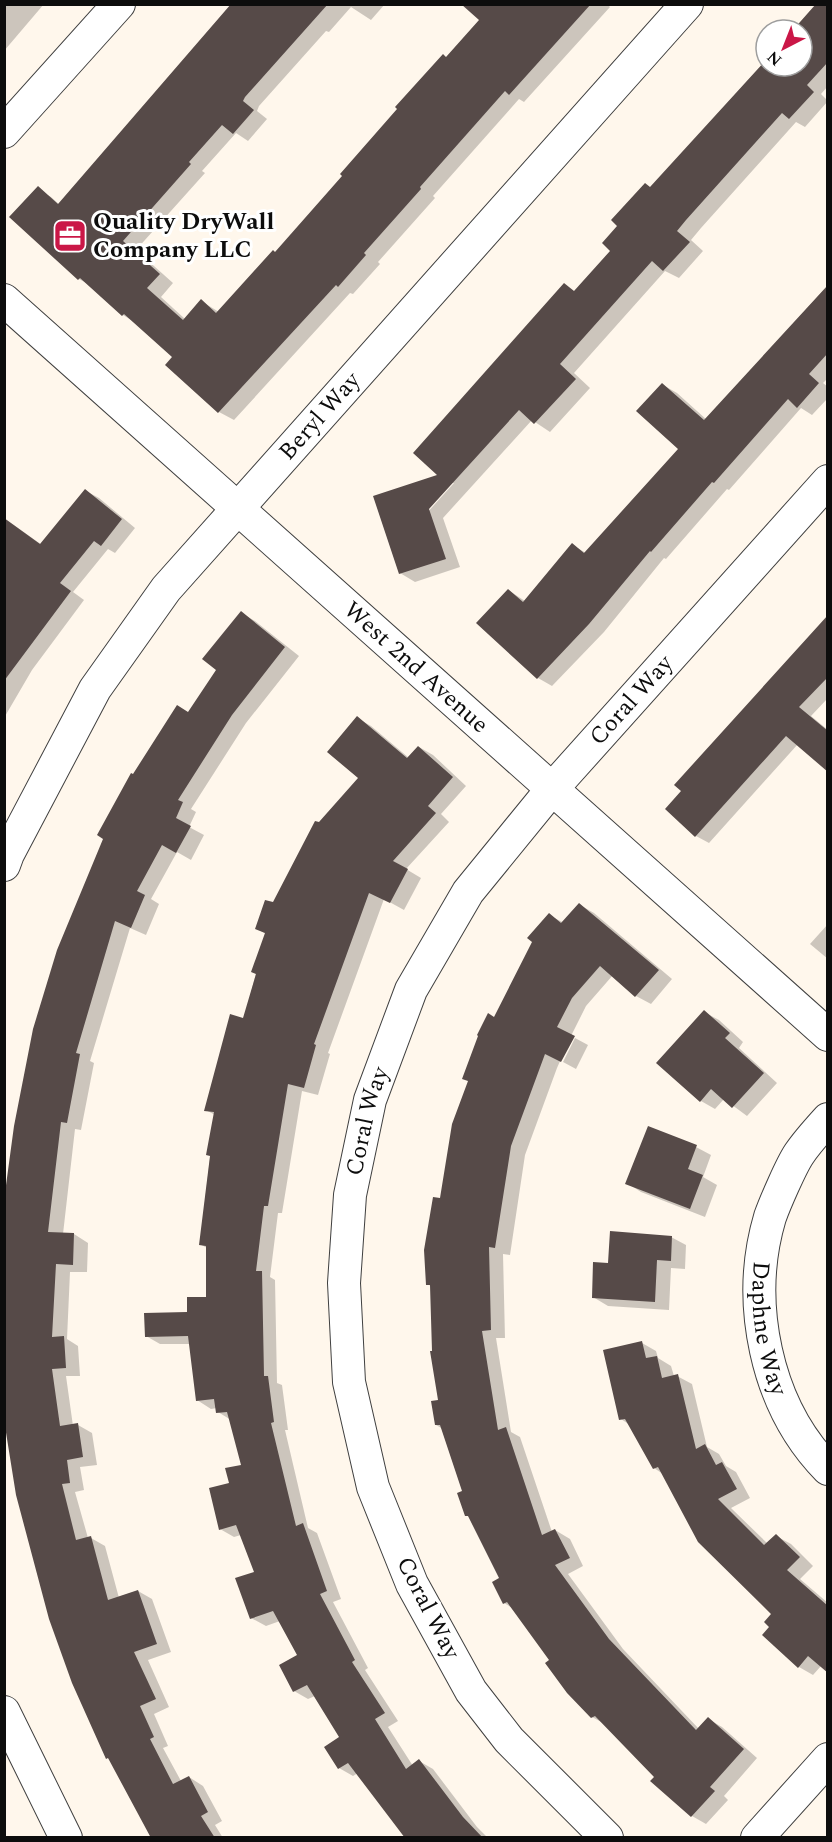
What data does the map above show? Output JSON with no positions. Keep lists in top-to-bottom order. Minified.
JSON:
{"streets":{"street":["Beryl Way","West 2nd Avenue","Coral Way","Daphne Way"]},"crossings":[["Beryl Way","West 2nd Avenue"],["West 2nd Avenue","Coral Way"]],"places":{"office":["Quality DryWall Company LLC"]},"north":"bottom left"}
